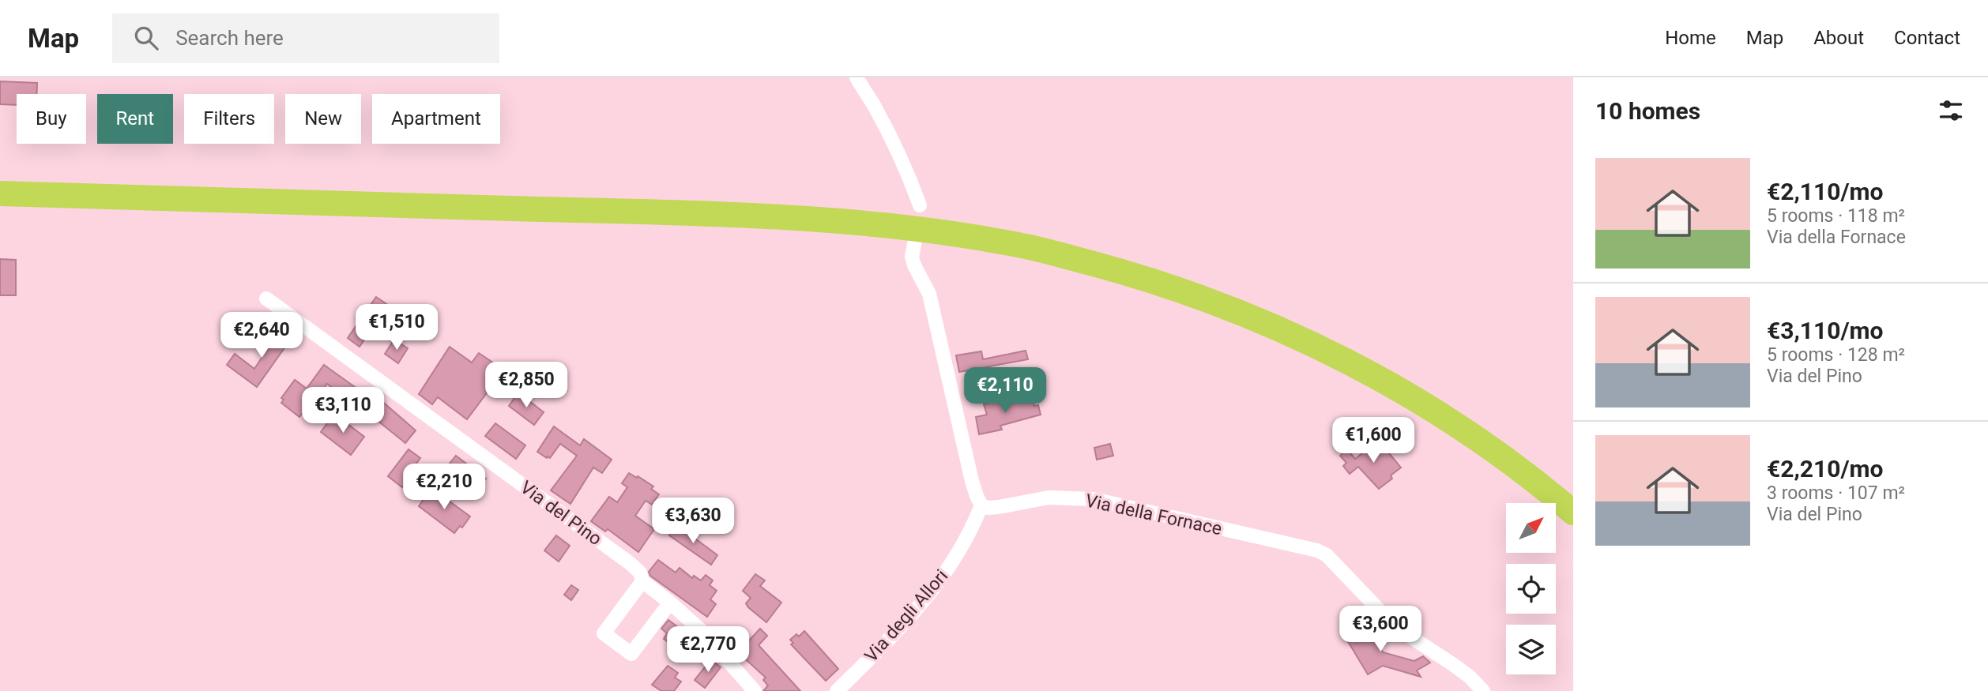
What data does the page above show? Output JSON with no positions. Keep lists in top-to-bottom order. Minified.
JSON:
{"streets":{"street":["Via del Pino","Via della Fornace","Via degli Allori"]},"crossings":[["Via della Fornace","Via degli Allori"]],"north":"top right","page":{"header":"Map","search":"Search here","nav":["Home","Map","About","Contact"],"heading":"10 homes","chip":["Buy","Rent","Filters","New","Apartment"],"list":[{"name":"€2,110/mo","note":"5 rooms · 118 m² · Via della Fornace"},{"name":"€3,110/mo","note":"5 rooms · 128 m² · Via del Pino"},{"name":"€2,210/mo","note":"3 rooms · 107 m² · Via del Pino"}],"price":["€1,510","€2,640","€2,850","€2,110","€3,110","€1,600","€2,210","€3,630","€3,600","€2,770"]}}
